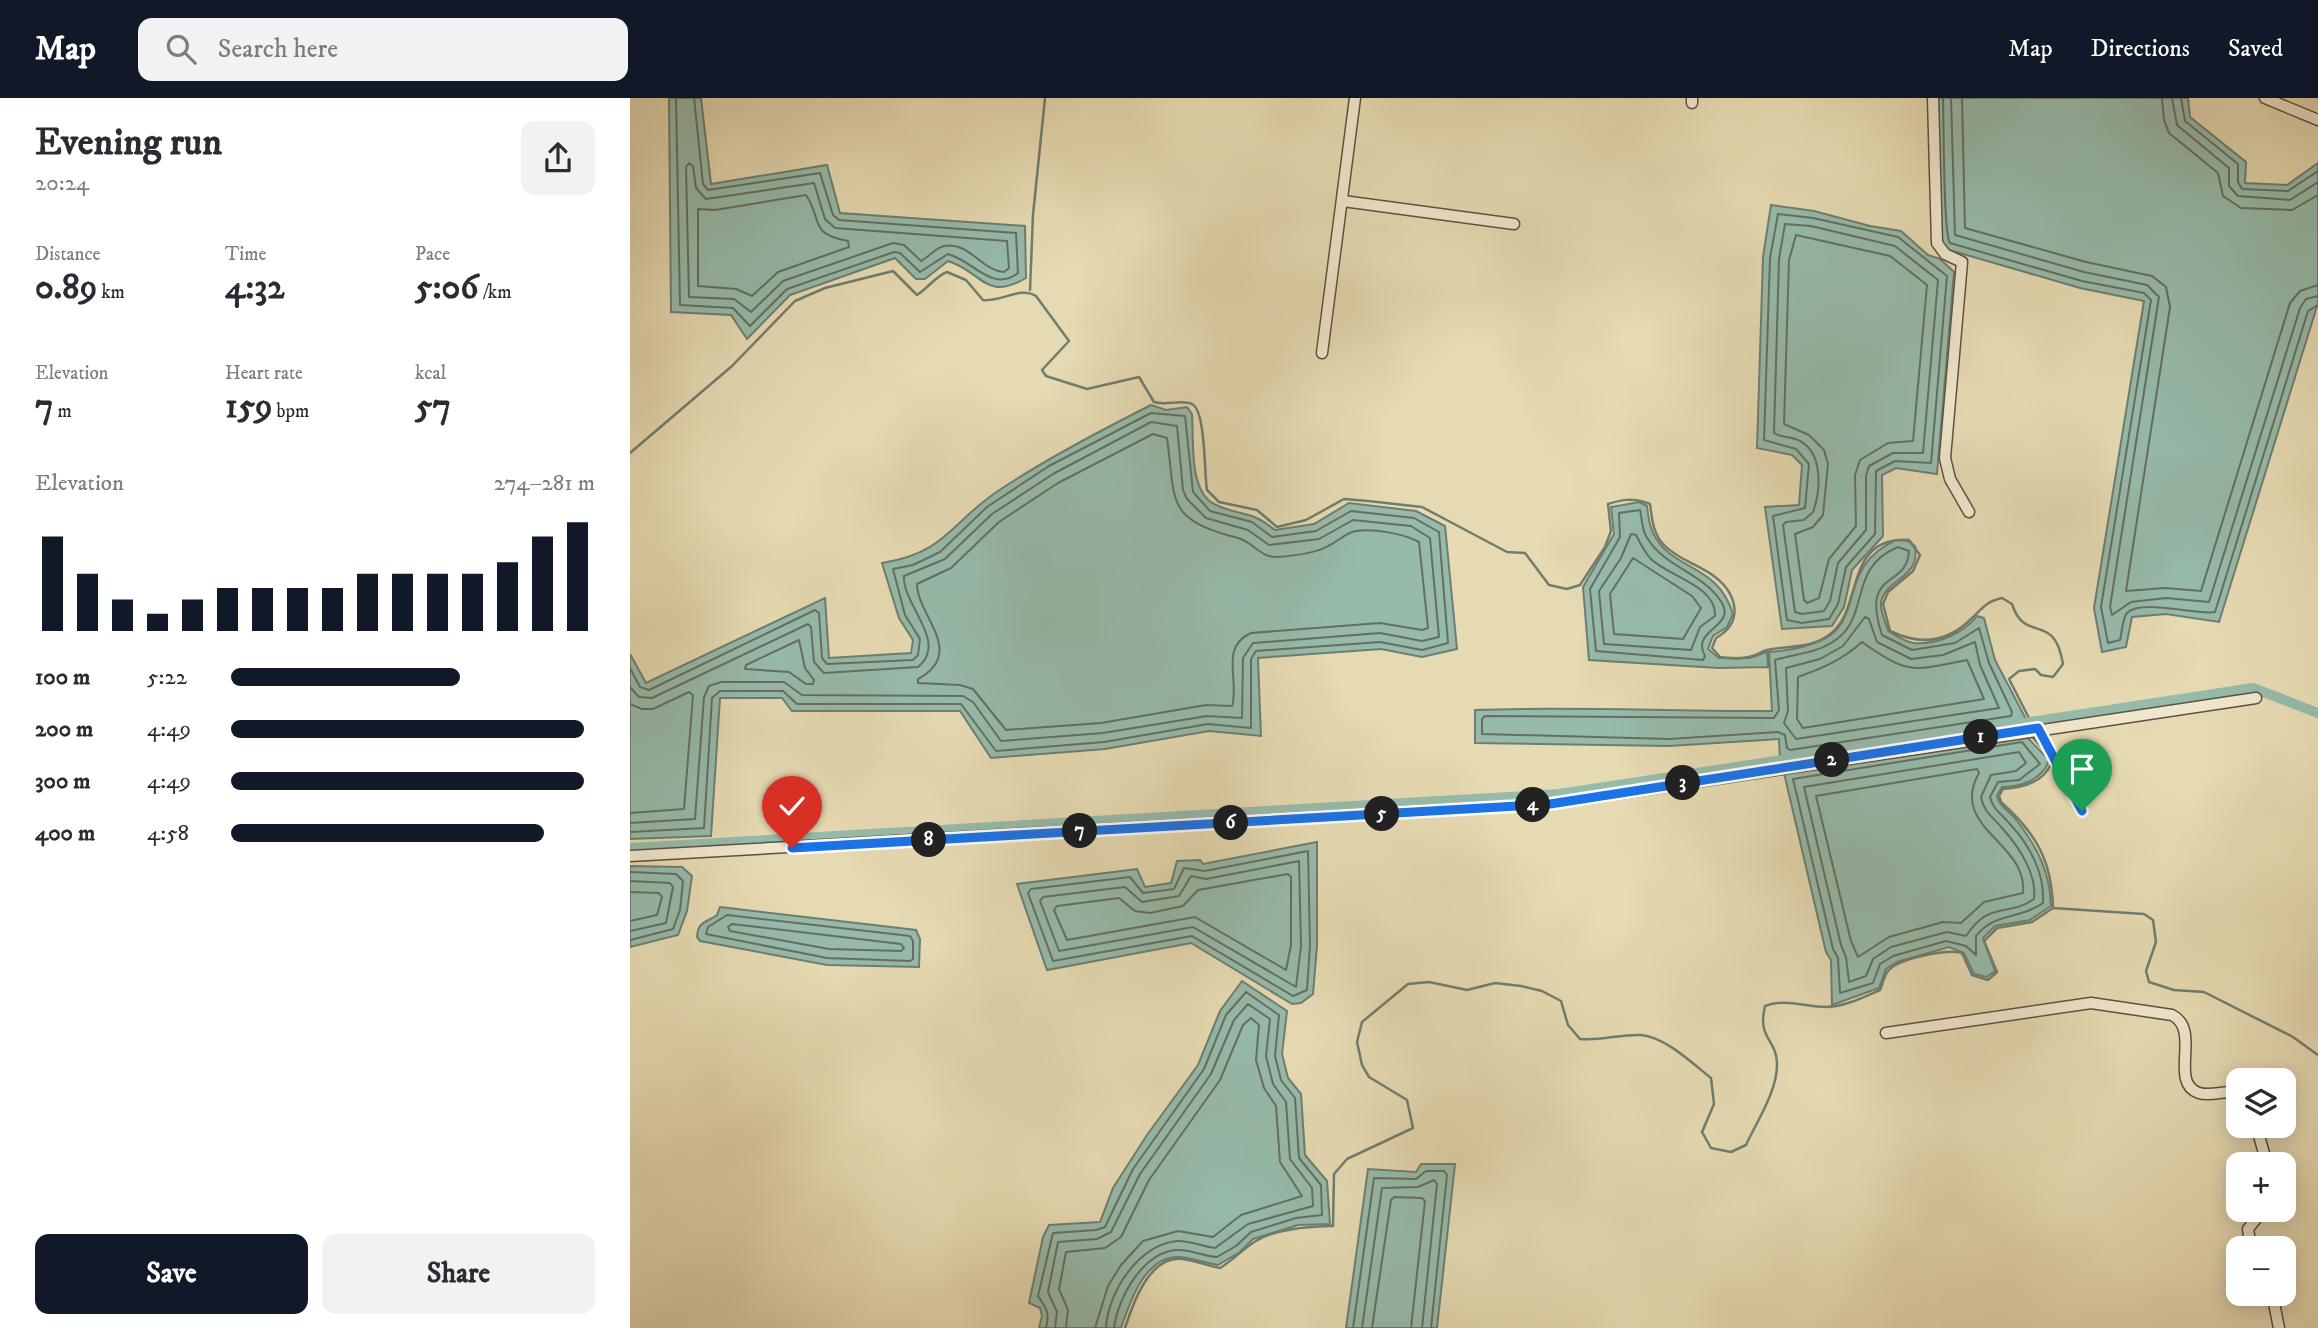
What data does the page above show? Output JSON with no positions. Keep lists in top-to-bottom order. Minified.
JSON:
{"page":{"header":"Map","search":"Search here","nav":["Map","Directions","Saved"],"heading":["Evening run","20:24"],"stats":[["Distance","0.89 km"],["Time","4:32"],["Pace","5:06 /km"],["Elevation","7 m"],["Heart rate","159 bpm"],["kcal","57"]],"chart":["Elevation","274–281 m"],"list":[{"name":"100 m","note":"5:22"},{"name":"200 m","note":"4:49"},{"name":"300 m","note":"4:49"},{"name":"400 m","note":"4:58"}],"pins":["1","2","3","4","5","6","7","8"],"map_buttons":["+","−"],"buttons":["Save","Share"]}}
